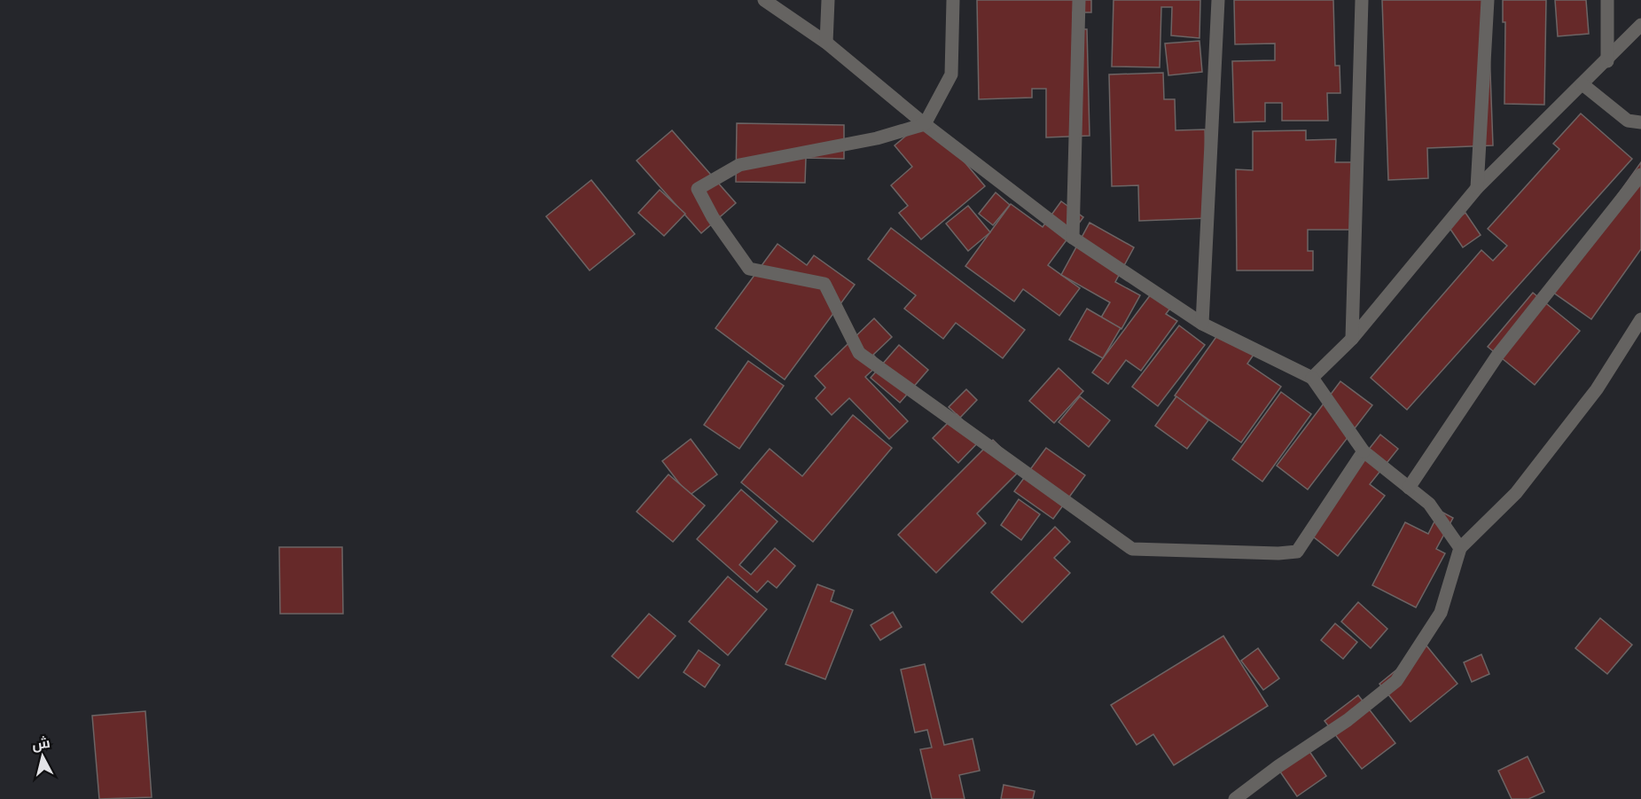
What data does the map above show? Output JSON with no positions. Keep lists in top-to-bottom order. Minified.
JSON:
{"north":"top"}
